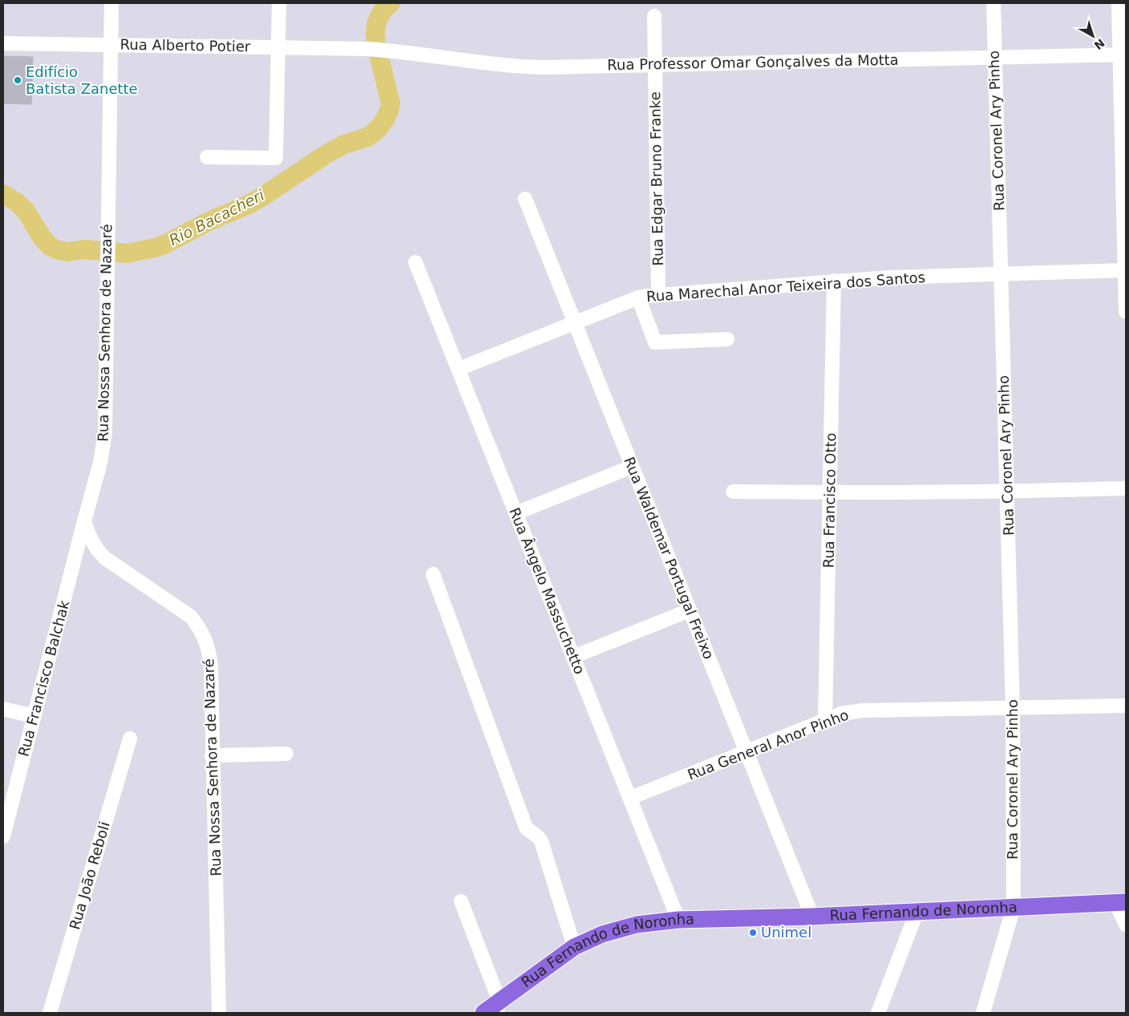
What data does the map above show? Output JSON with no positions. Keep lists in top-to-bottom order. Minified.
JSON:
{"streets":{"main road":["Rua Fernando de Noronha"],"street":["Rua Alberto Potier","Rua Professor Omar Gonçalves da Motta","Rua Coronel Ary Pinho","Rua Edgar Bruno Franke","Rua Marechal Anor Teixeira dos Santos","Rua Nossa Senhora de Nazaré","Rua Francisco Otto","Rua Waldemar Portugal Freixo","Rua Ângelo Massuchetto","Rua Francisco Balchak","Rua General Anor Pinho","Rua João Reboli"]},"crossings":[["Rua Alberto Potier","Rua Professor Omar Gonçalves da Motta"],["Rua Alberto Potier","Rua Nossa Senhora de Nazaré"],["Rua Professor Omar Gonçalves da Motta","Rua Coronel Ary Pinho"],["Rua Professor Omar Gonçalves da Motta","Rua Edgar Bruno Franke"],["Rua Coronel Ary Pinho","Rua Marechal Anor Teixeira dos Santos"],["Rua Coronel Ary Pinho","Rua General Anor Pinho"],["Rua Coronel Ary Pinho","Rua Fernando de Noronha"],["Rua Edgar Bruno Franke","Rua Marechal Anor Teixeira dos Santos"],["Rua Marechal Anor Teixeira dos Santos","Rua Francisco Otto"],["Rua Marechal Anor Teixeira dos Santos","Rua Waldemar Portugal Freixo"],["Rua Marechal Anor Teixeira dos Santos","Rua Ângelo Massuchetto"],["Rua Nossa Senhora de Nazaré","Rua Francisco Balchak"],["Rua Francisco Otto","Rua General Anor Pinho"],["Rua Waldemar Portugal Freixo","Rua General Anor Pinho"],["Rua Waldemar Portugal Freixo","Rua Fernando de Noronha"],["Rua Ângelo Massuchetto","Rua General Anor Pinho"],["Rua Ângelo Massuchetto","Rua Fernando de Noronha"]],"water":["Rio Bacacheri"],"places":["Edifício Batista Zanette","Unimel"],"north":"bottom right"}
